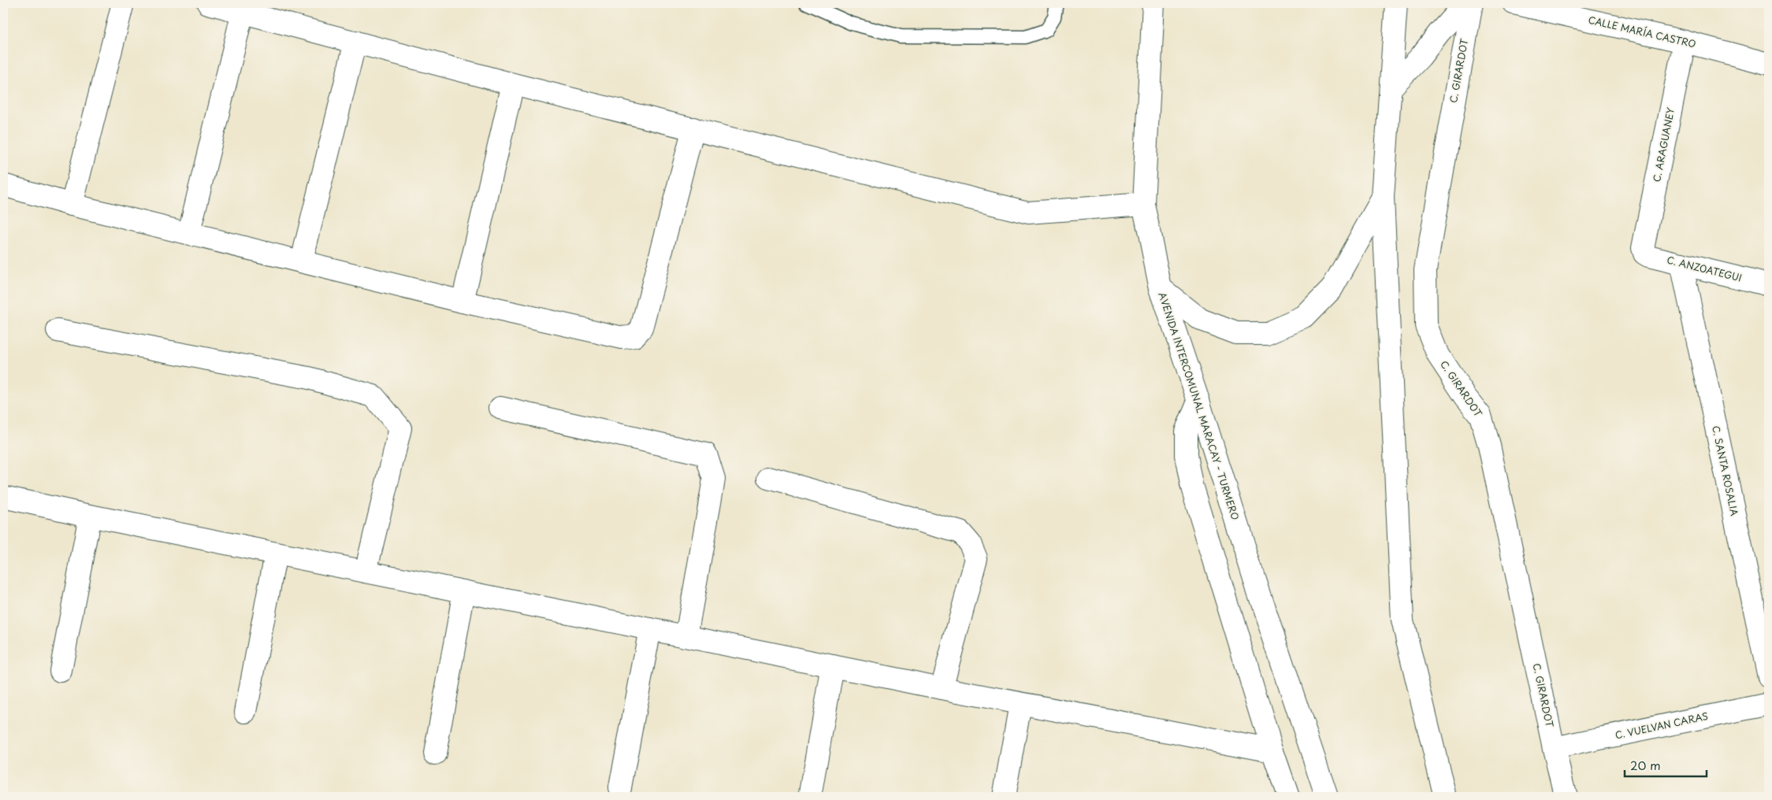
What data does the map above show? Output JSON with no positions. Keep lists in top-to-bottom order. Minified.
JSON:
{"streets":{"street":["CALLE MARÍA CASTRO","C. GIRARDOT","C. ARAGUANEY","C. ANZOATEGUI","AVENIDA INTERCOMUNAL MARACAY - TURMERO","C. SANTA ROSALIA","C. VUELVAN CARAS"]},"crossings":[["CALLE MARÍA CASTRO","C. ARAGUANEY"],["C. GIRARDOT","C. VUELVAN CARAS"],["C. ARAGUANEY","C. ANZOATEGUI"],["C. ANZOATEGUI","C. SANTA ROSALIA"]],"scale_bar":"20 m"}
